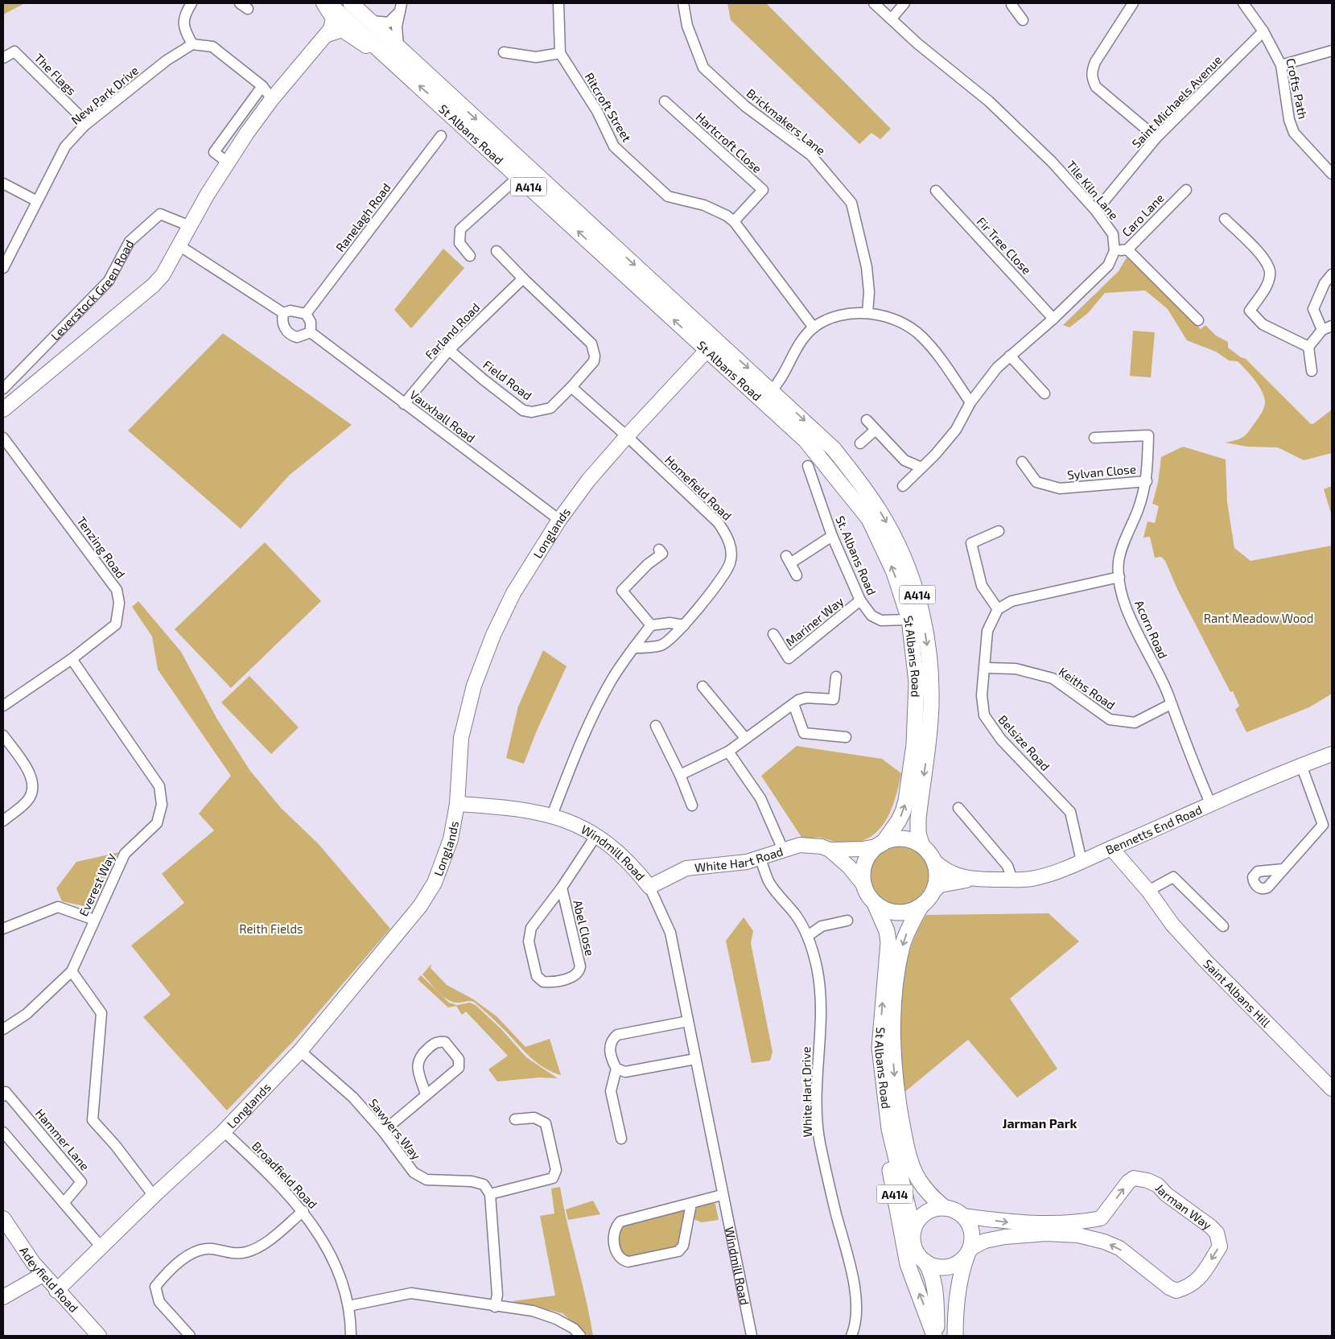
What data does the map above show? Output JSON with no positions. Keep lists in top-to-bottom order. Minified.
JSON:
{"streets":{"main road":["St Albans Road","A414"],"street":["The Flags","Crofts Path","New Park Drive","Saint Michaels Avenue","Ritcroft Street","Brickmakers Lane","Hartcroft Close","Tile Kiln Lane","Caro Lane","Ranelagh Road","Fir Tree Close","Leverstock Green Road","Farland Road","Field Road","Vauxhall Road","Sylvan Close","Homefield Road","Longlands","Tenzing Road","St. Albans Road","Mariner Way","Acorn Road","Keiths Road","Belsize Road","Bennetts End Road","Windmill Road","White Hart Road","Everest Way","Abel Close","Saint Albans Hill","White Hart Drive","Sawyers Way","Hammer Lane","Broadfield Road","Jarman Way","Adeyfield Road"]},"crossings":[["The Flags","New Park Drive"],["Crofts Path","Saint Michaels Avenue"],["Saint Michaels Avenue","Tile Kiln Lane"],["Ritcroft Street","Hartcroft Close"],["St Albans Road","A414"],["St Albans Road","Leverstock Green Road"],["St Albans Road","Longlands"],["St Albans Road","St. Albans Road"],["St Albans Road","Bennetts End Road"],["St Albans Road","White Hart Road"],["St Albans Road","Jarman Way"],["A414","Jarman Way"],["Tile Kiln Lane","Caro Lane"],["Ranelagh Road","Vauxhall Road"],["Farland Road","Field Road"],["Farland Road","Vauxhall Road"],["Vauxhall Road","Longlands"],["Sylvan Close","Acorn Road"],["Homefield Road","Longlands"],["Longlands","Windmill Road"],["Longlands","Sawyers Way"],["Longlands","Broadfield Road"],["Longlands","Adeyfield Road"],["Tenzing Road","Everest Way"],["St. Albans Road","Mariner Way"],["Acorn Road","Keiths Road"],["Acorn Road","Bennetts End Road"],["Keiths Road","Belsize Road"],["Belsize Road","Bennetts End Road"],["Bennetts End Road","White Hart Road"],["Bennetts End Road","Saint Albans Hill"],["Windmill Road","White Hart Road"],["Windmill Road","Abel Close"],["White Hart Road","White Hart Drive"]],"districts":["Jarman Park"],"parks":["Rant Meadow Wood","Reith Fields"]}
